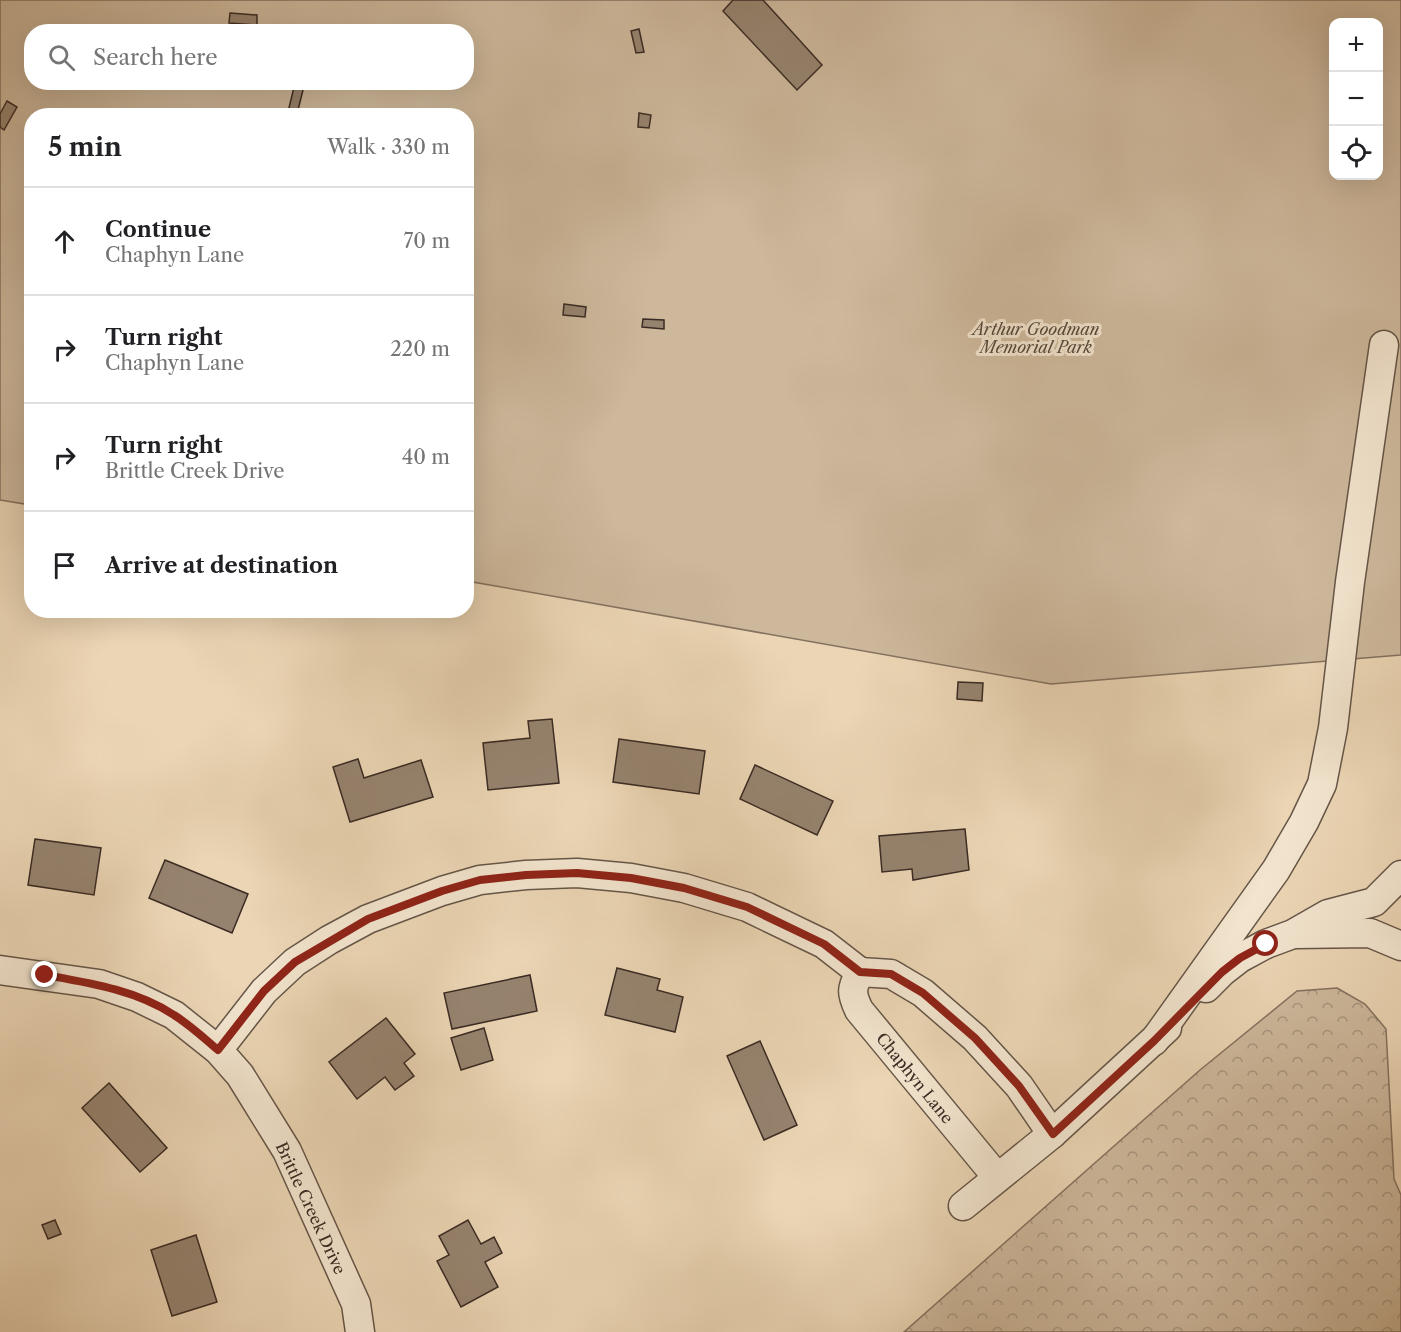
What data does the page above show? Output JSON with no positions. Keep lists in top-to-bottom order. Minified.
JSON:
{"streets":{"street":["Chaphyn Lane","Brittle Creek Drive"]},"parks":["Arthur Goodman Memorial Park"],"page":{"map_buttons":["+","−"],"search":"Search here","heading":["5 min","Walk · 330 m"],"list":[["Continue","Chaphyn Lane","70 m"],["Turn right","Chaphyn Lane","220 m"],["Turn right","Brittle Creek Drive","40 m"],"Arrive at destination"]}}
